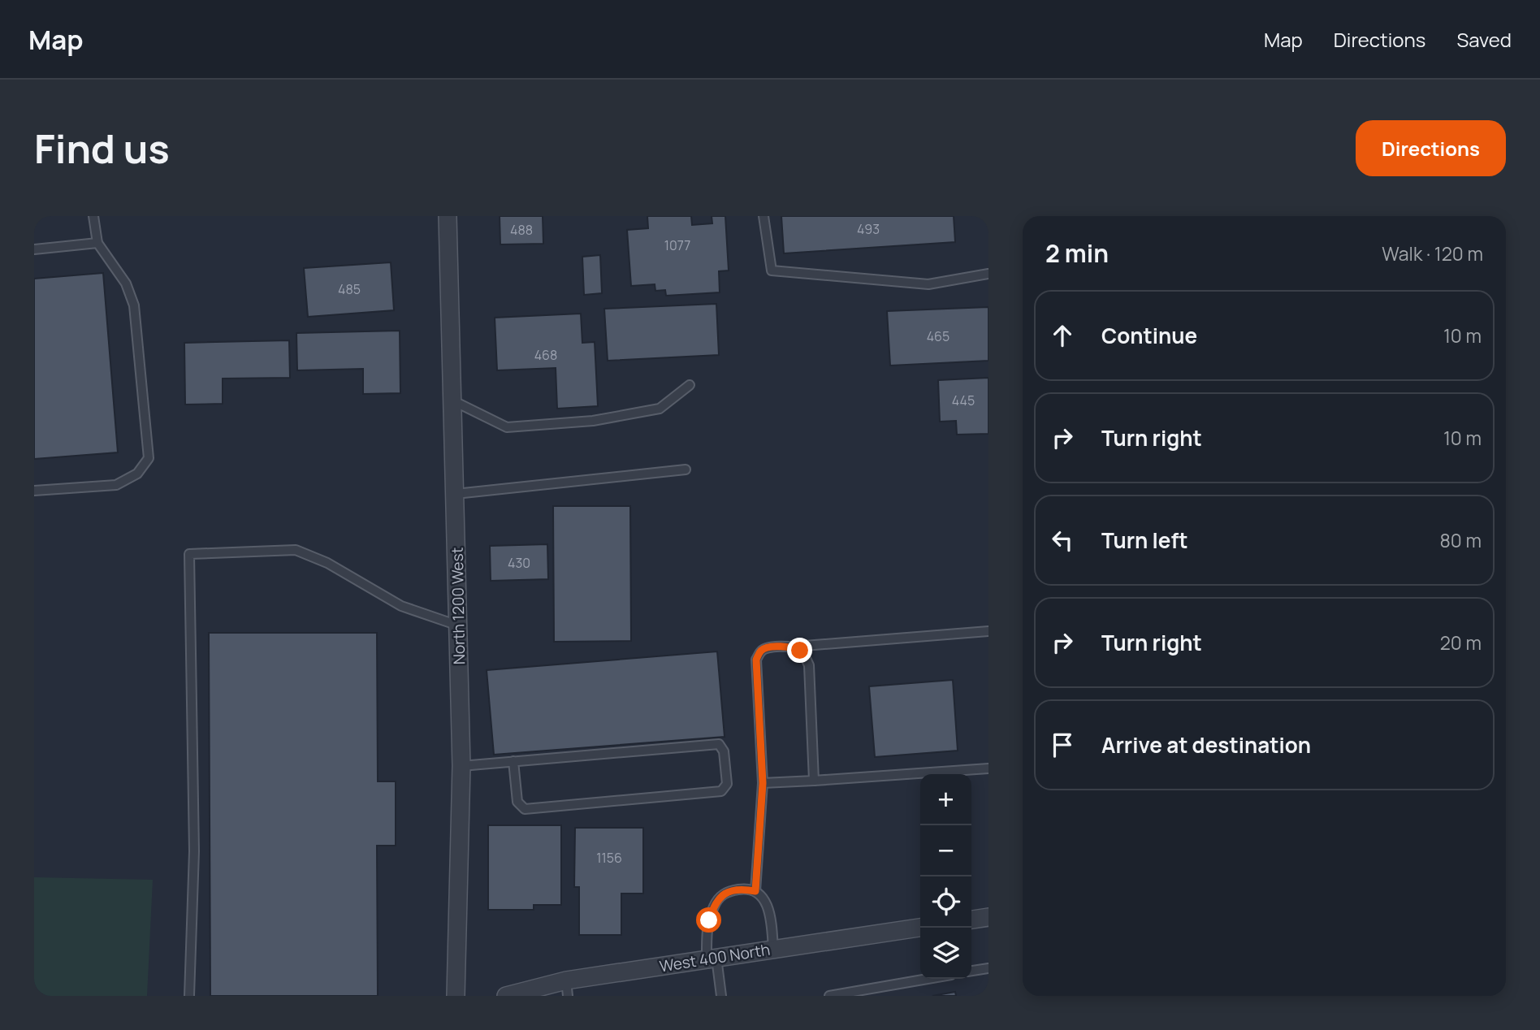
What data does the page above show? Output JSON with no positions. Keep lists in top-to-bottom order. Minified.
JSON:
{"streets":{"street":["North 1200 West","West 400 North"]},"house_numbers":["493","488","1077","485","465","468","445","430","1156"],"page":{"header":"Map","nav":["Map","Directions","Saved"],"buttons":"Directions","title":"Find us","heading":["2 min","Walk · 120 m"],"list":[["Continue","10 m"],["Turn right","10 m"],["Turn left","80 m"],["Turn right","20 m"],"Arrive at destination"],"map_buttons":["+","−"]}}
